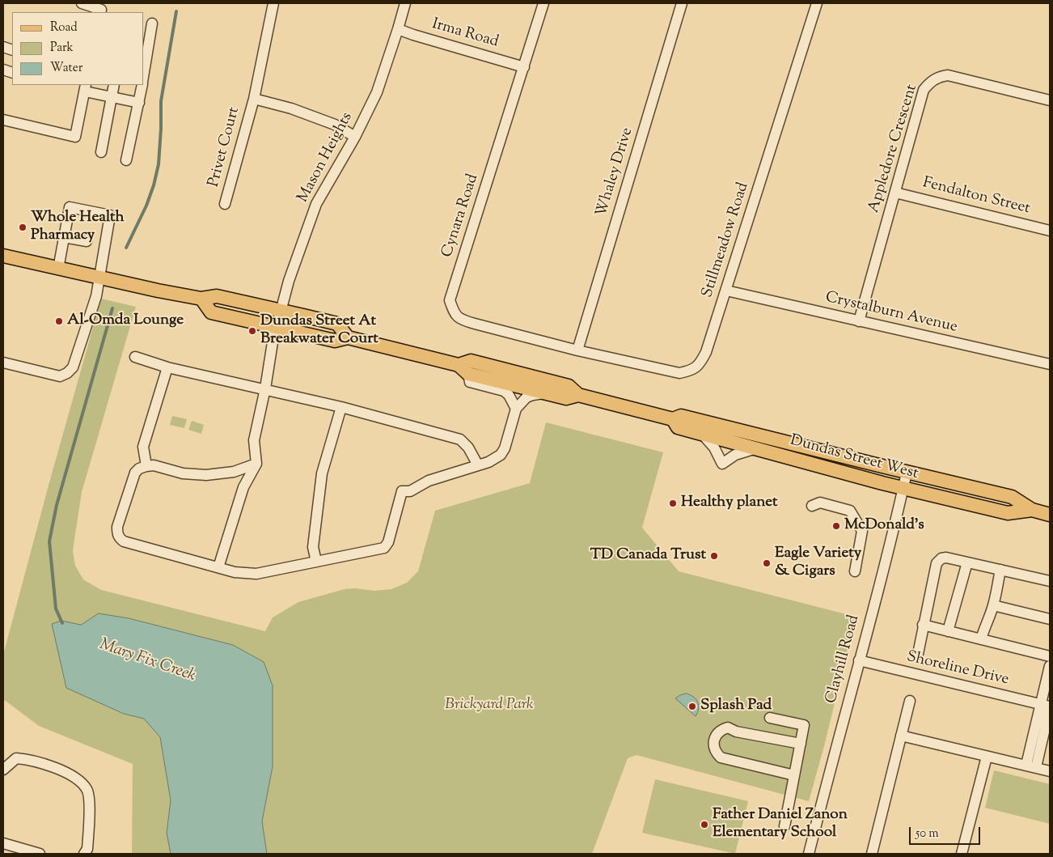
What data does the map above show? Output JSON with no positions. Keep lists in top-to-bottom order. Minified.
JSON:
{"streets":{"main road":["Dundas Street West"],"street":["Irma Road","Privet Court","Appledore Crescent","Mason Heights","Whaley Drive","Fendalton Street","Cynara Road","Stillmeadow Road","Crystalburn Avenue","Clayhill Road","Shoreline Drive"]},"crossings":[["Irma Road","Mason Heights"],["Irma Road","Cynara Road"],["Appledore Crescent","Fendalton Street"],["Appledore Crescent","Crystalburn Avenue"],["Mason Heights","Dundas Street West"],["Whaley Drive","Cynara Road"],["Whaley Drive","Stillmeadow Road"],["Cynara Road","Stillmeadow Road"],["Stillmeadow Road","Crystalburn Avenue"],["Dundas Street West","Clayhill Road"],["Clayhill Road","Shoreline Drive"]],"water":["Mary Fix Creek"],"parks":["Brickyard Park"],"places":["Whole Health Pharmacy","Al-Omda Lounge","Dundas Street At Breakwater Court","Healthy planet","McDonald's","TD Canada Trust","Eagle Variety & Cigars","Splash Pad","Father Daniel Zanon Elementary School"],"legend":["Road","Park","Water"],"scale_bar":"50 m"}
